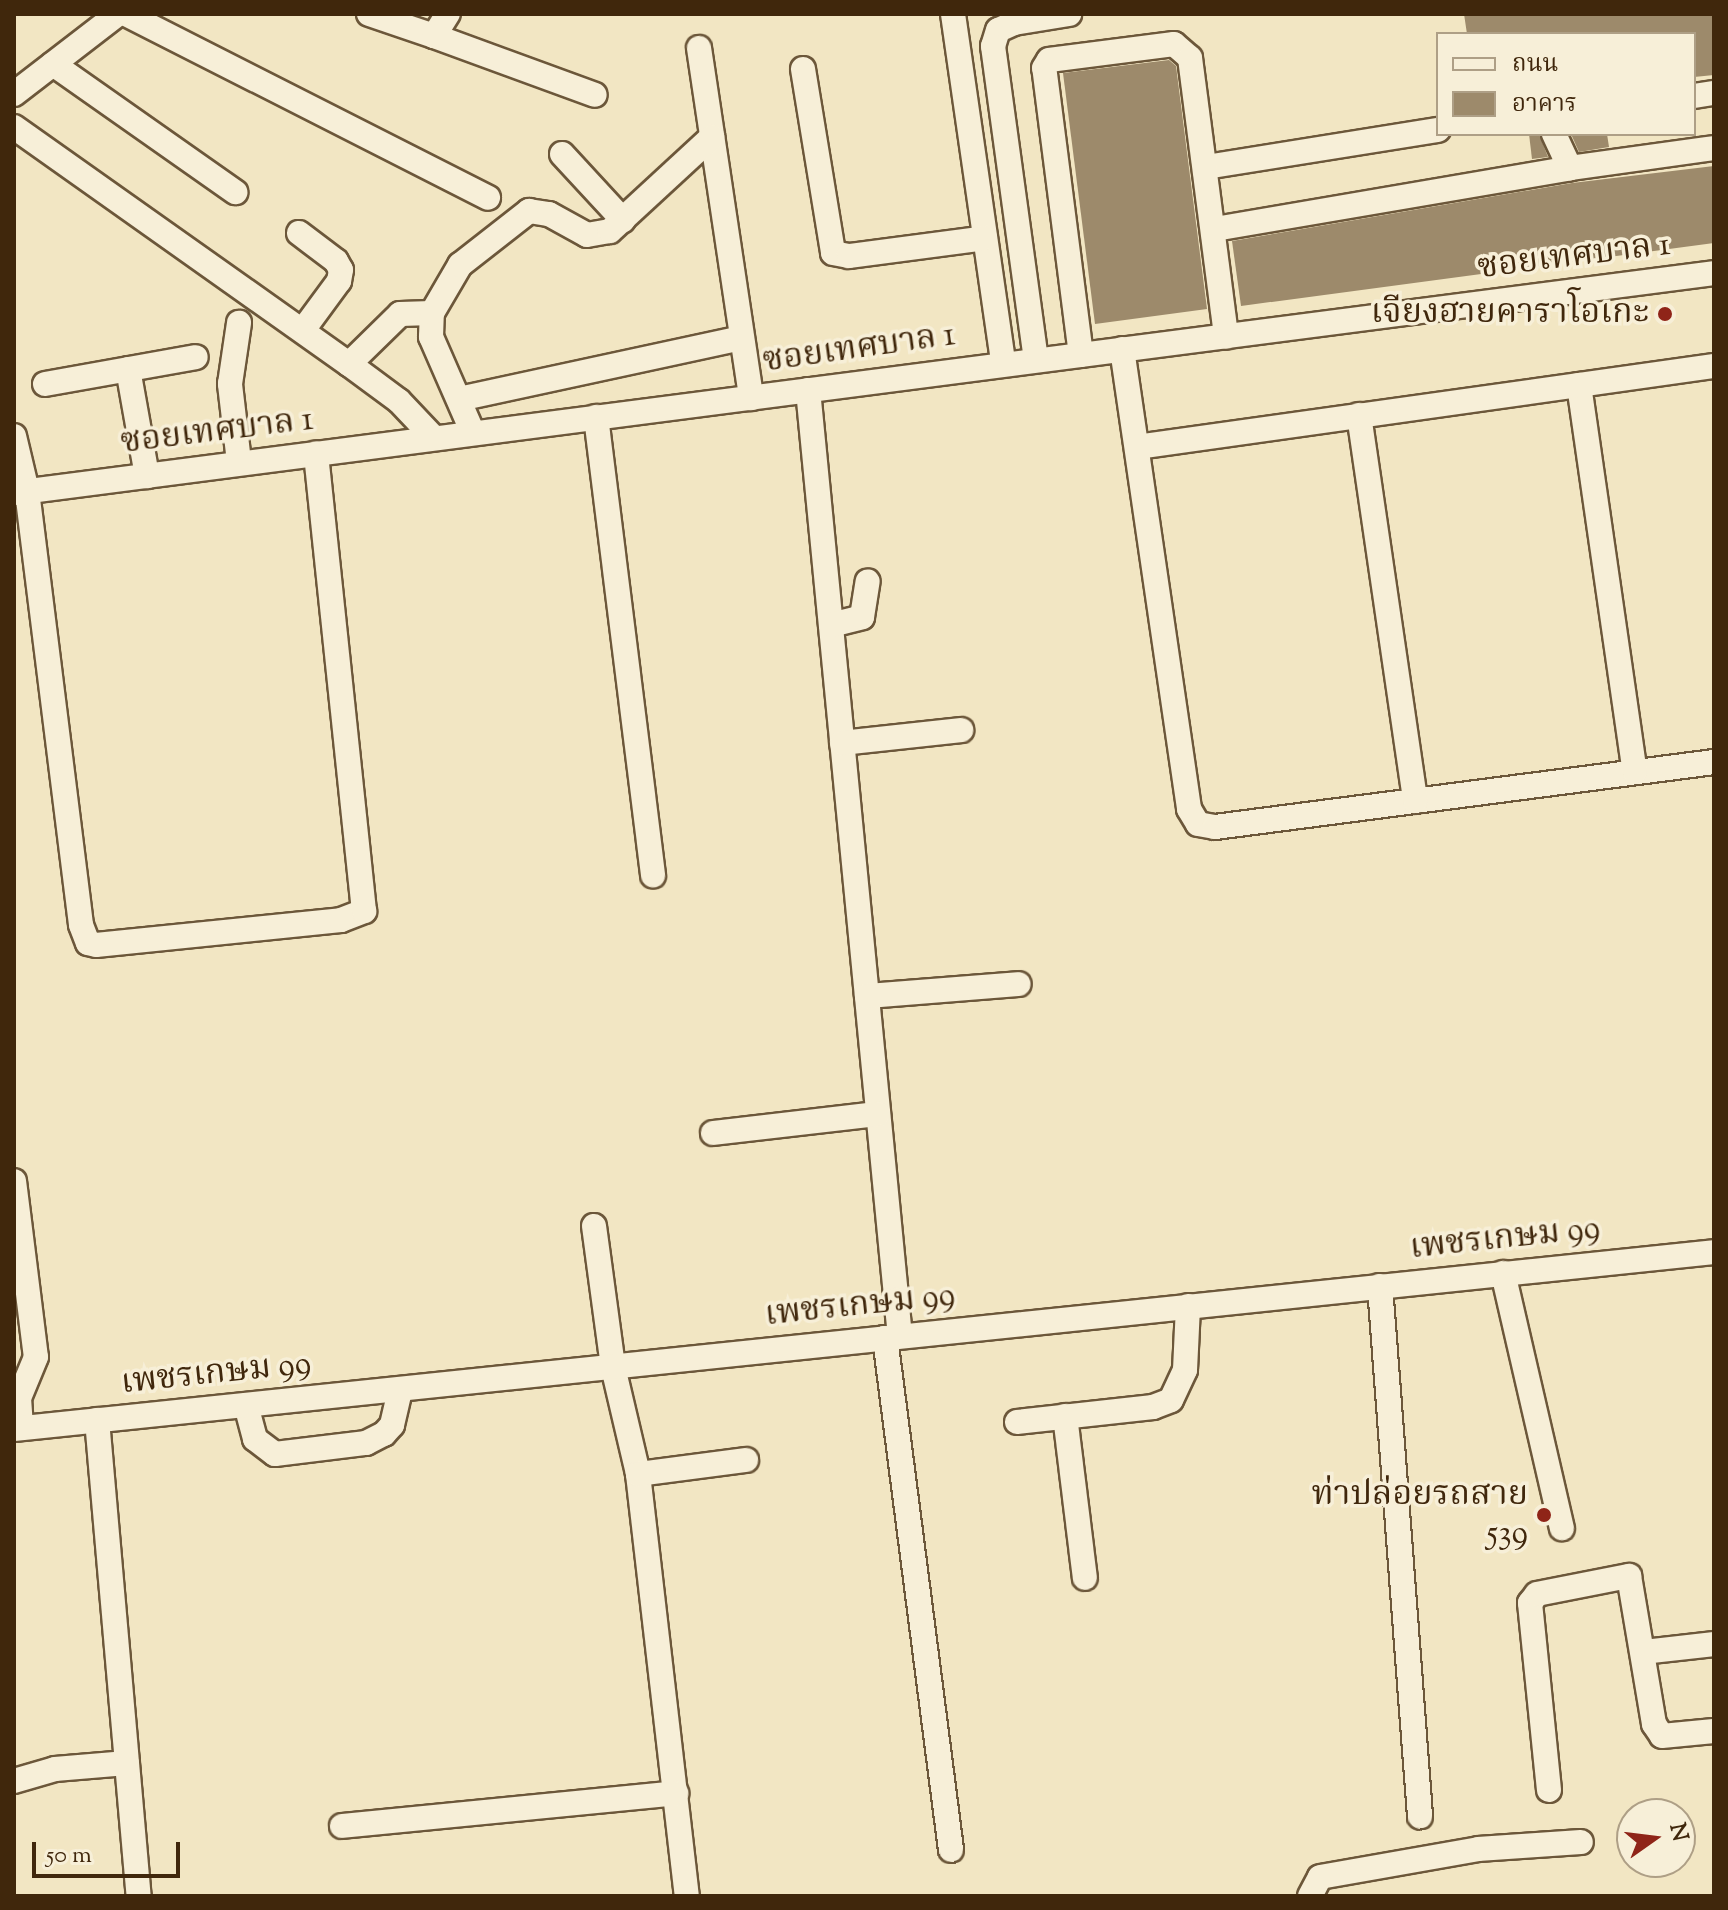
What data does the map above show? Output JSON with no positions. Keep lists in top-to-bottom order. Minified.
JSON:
{"streets":{"street":["ซอยเทศบาล 1","เพชรเกษม 99"]},"places":["เจียงฮายคาราโอเกะ","ท่าปล่อยรถสาย 539"],"legend":["ถนน","อาคาร"],"scale_bar":"50 m","north":"right"}
